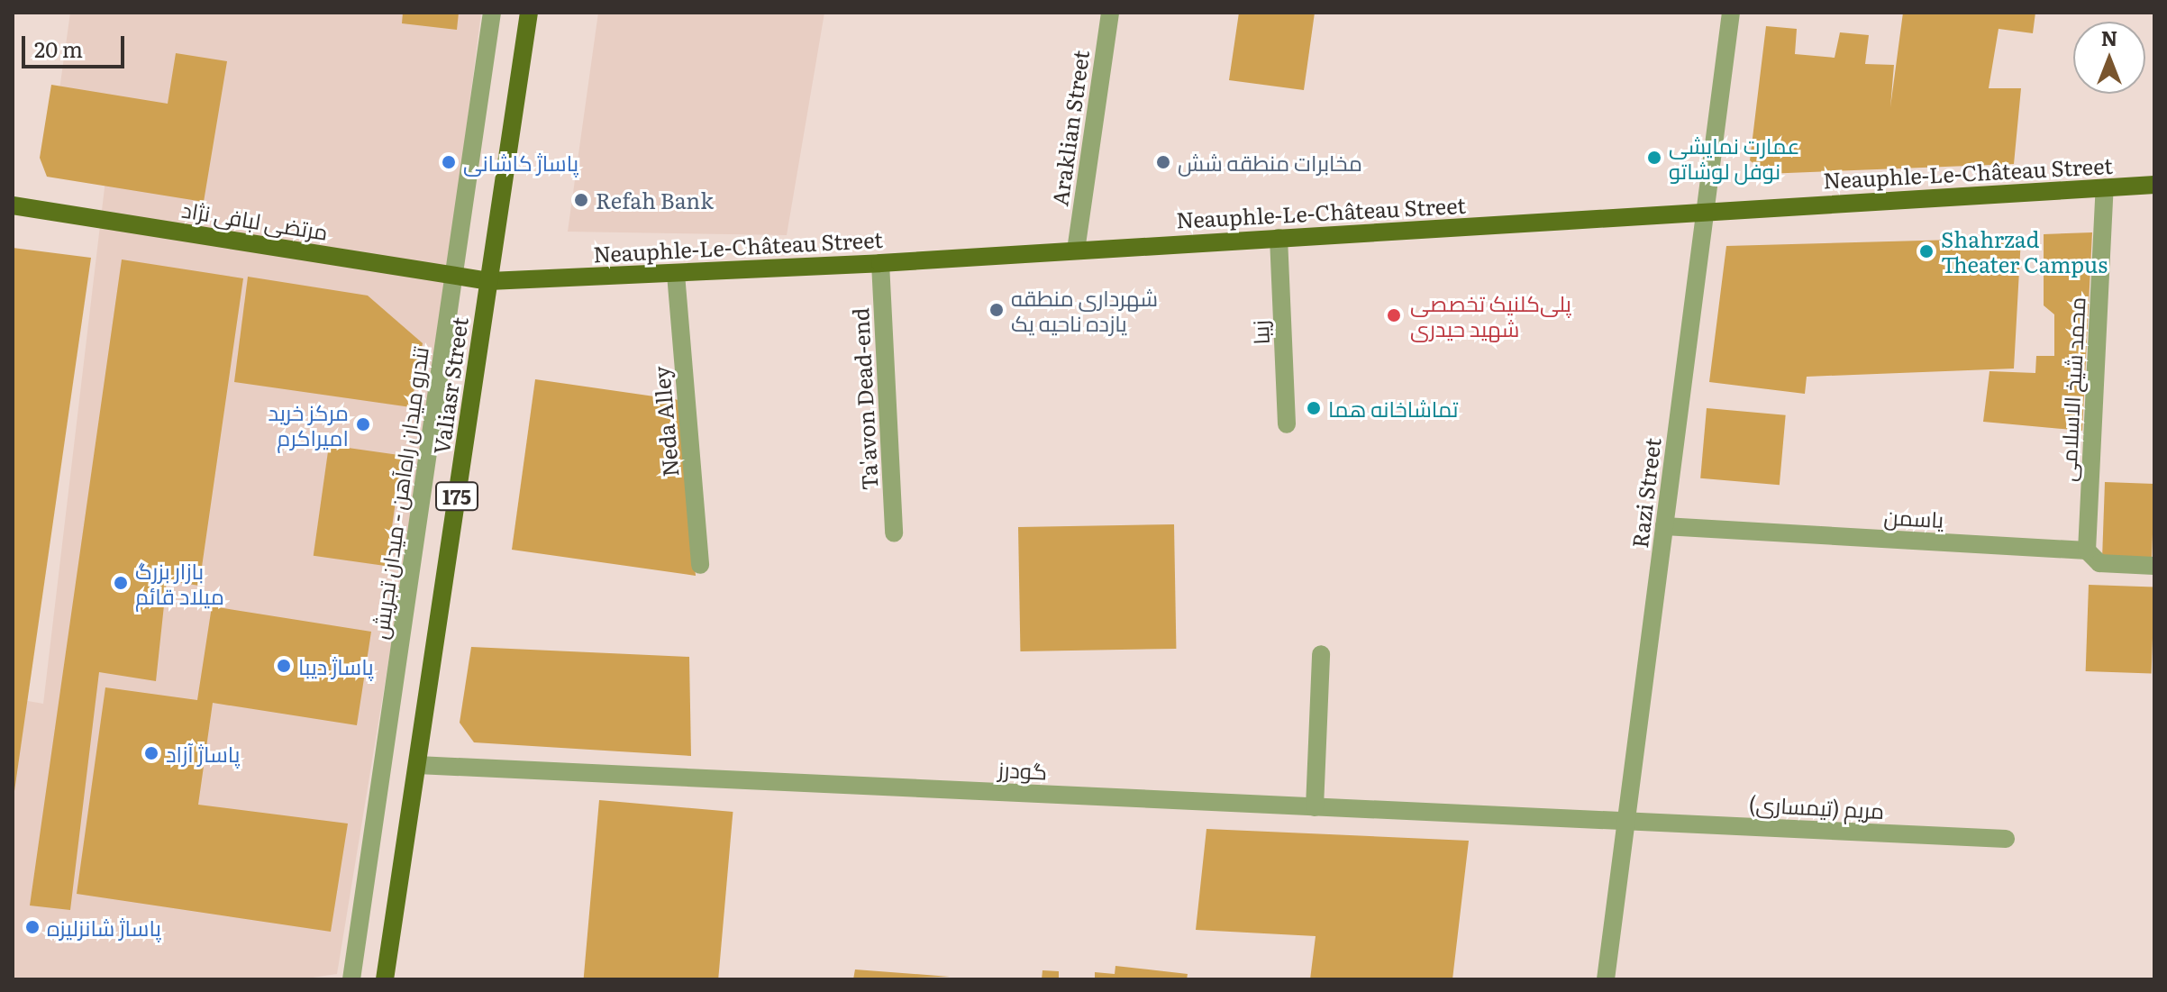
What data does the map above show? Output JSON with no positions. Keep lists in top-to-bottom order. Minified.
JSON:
{"streets":{"main road":["Neauphle-Le-Château Street","مرتضی لبافی نژاد","Valiasr Street","175"],"street":["Araklian Street","زیبا","محمد شیخ الاسلامی","Ta'avon Dead-end","Neda Alley","تندرو میدان راه‌آهن - میدان تجریش","Razi Street","یاسمن","گودرز","مریم (تیمساری)"]},"crossings":[["Araklian Street","Neauphle-Le-Château Street"],["Neauphle-Le-Château Street","مرتضی لبافی نژاد"],["Neauphle-Le-Château Street","زیبا"],["Neauphle-Le-Château Street","Valiasr Street"],["Neauphle-Le-Château Street","محمد شیخ الاسلامی"],["Neauphle-Le-Château Street","Ta'avon Dead-end"],["Neauphle-Le-Château Street","Neda Alley"],["Neauphle-Le-Château Street","Razi Street"],["مرتضی لبافی نژاد","Valiasr Street"],["مرتضی لبافی نژاد","تندرو میدان راه‌آهن - میدان تجریش"],["Valiasr Street","گودرز"],["محمد شیخ الاسلامی","یاسمن"],["Razi Street","یاسمن"],["Razi Street","گودرز"],["Razi Street","مریم (تیمساری)"],["گودرز","مریم (تیمساری)"]],"places":["عمارت نمایشی نوفل لوشاتو","پاساژ کاشانی","مخابرات منطقه شش","Refah Bank","Shahrzad Theater Campus","شهرداری منطقه یازده ناحیه یک","پلی‌کلنیک تخصصی شهید حیدری","تماشاخانه هما","مرکز خرید امیراکرم","بازار بزرگ میلاد قائم","پاساژ دیبا","پاساژ آزاد","پاساژ شانزلیزه"],"scale_bar":"20 m","north":"top"}
